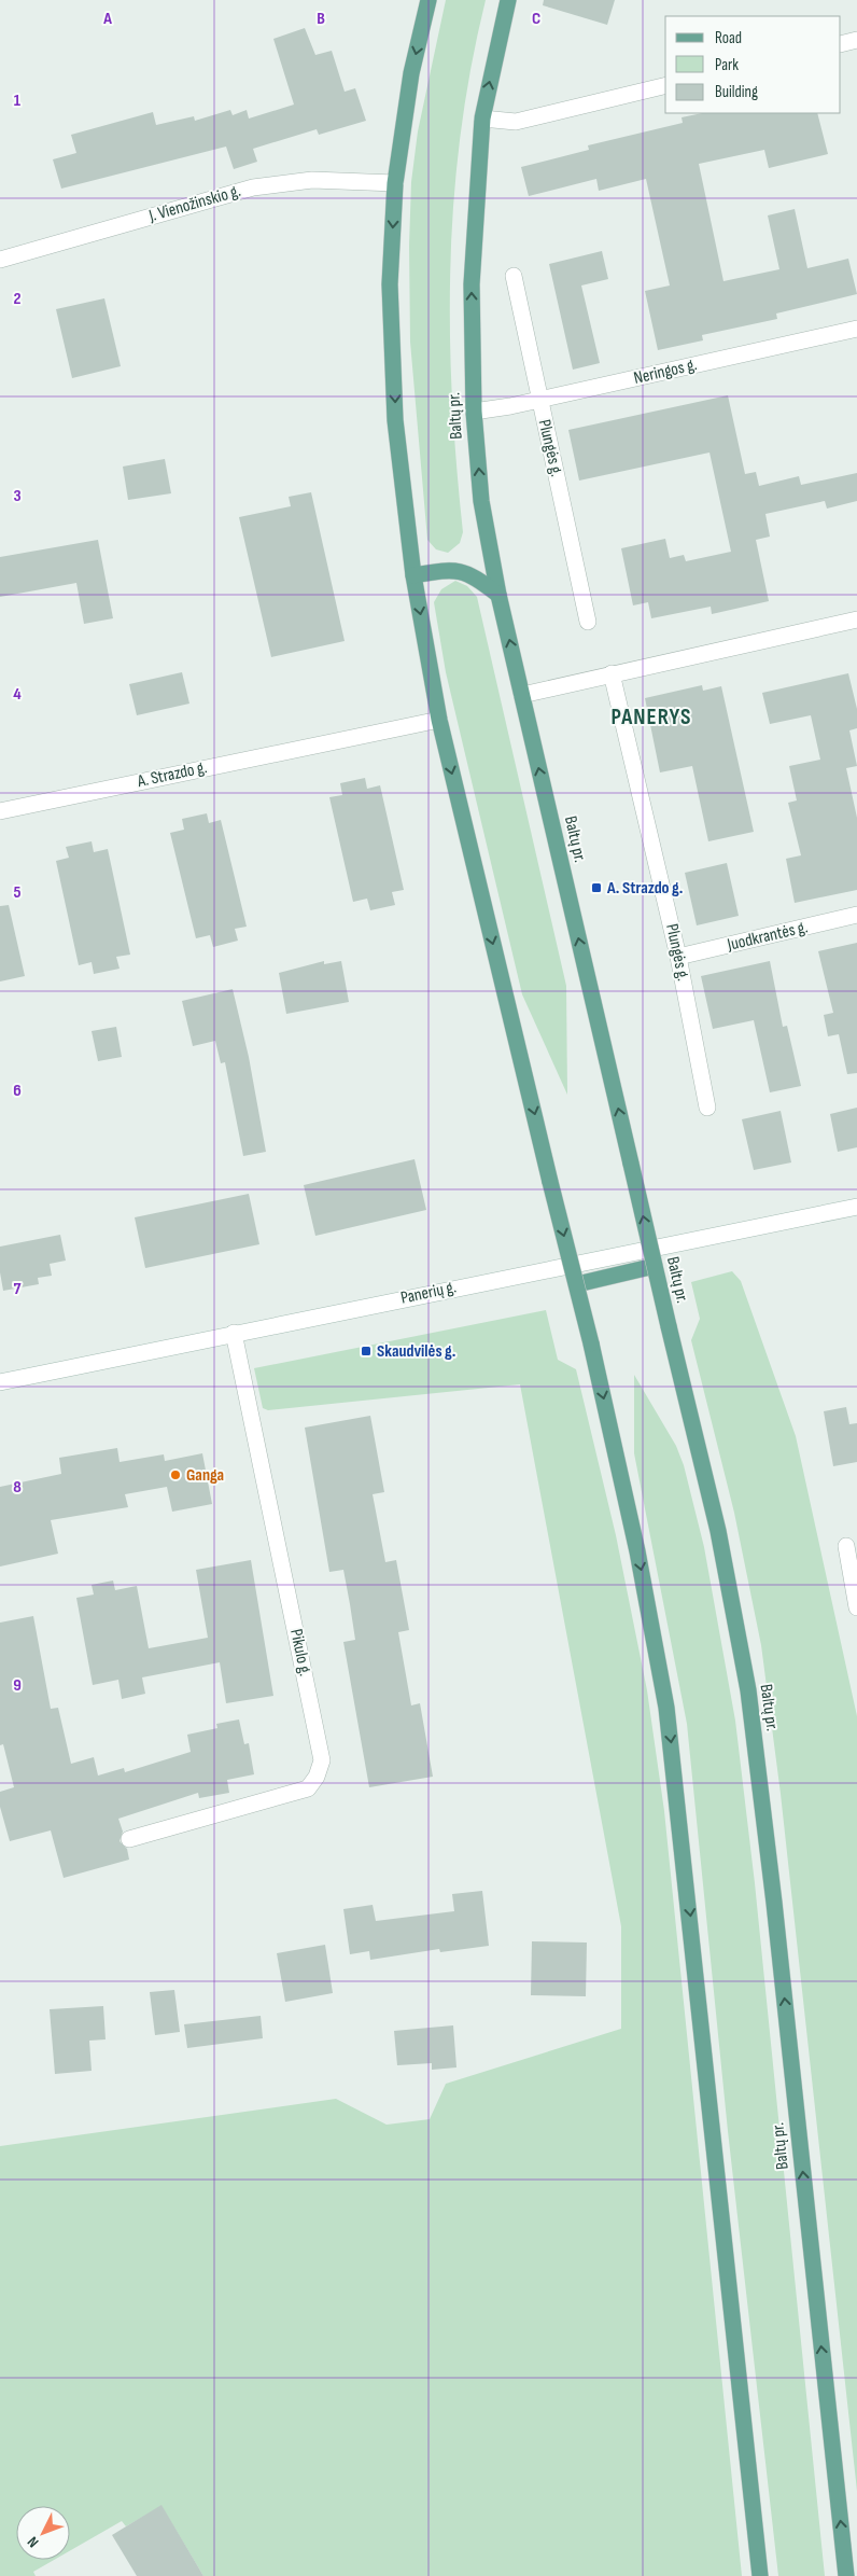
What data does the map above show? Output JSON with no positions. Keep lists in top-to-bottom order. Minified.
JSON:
{"streets":{"main road":["Baltų pr."],"street":["J. Vienožinskio g.","Neringos g.","Plungės g.","A. Strazdo g.","Juodkrantės g.","Panerių g.","Pikulo g."]},"crossings":[["Neringos g.","Baltų pr."],["Neringos g.","Plungės g."],["Plungės g.","Juodkrantės g."],["Panerių g.","Pikulo g."]],"districts":["PANERYS"],"places":{"transit":["A. Strazdo g.","Skaudvilės g."],"other":["Ganga"]},"legend":["Road","Park","Building"],"north":"bottom left","grid":{"columns":["A","B","C"],"rows":["1","2","3","4","5","6","7","8","9"]}}
